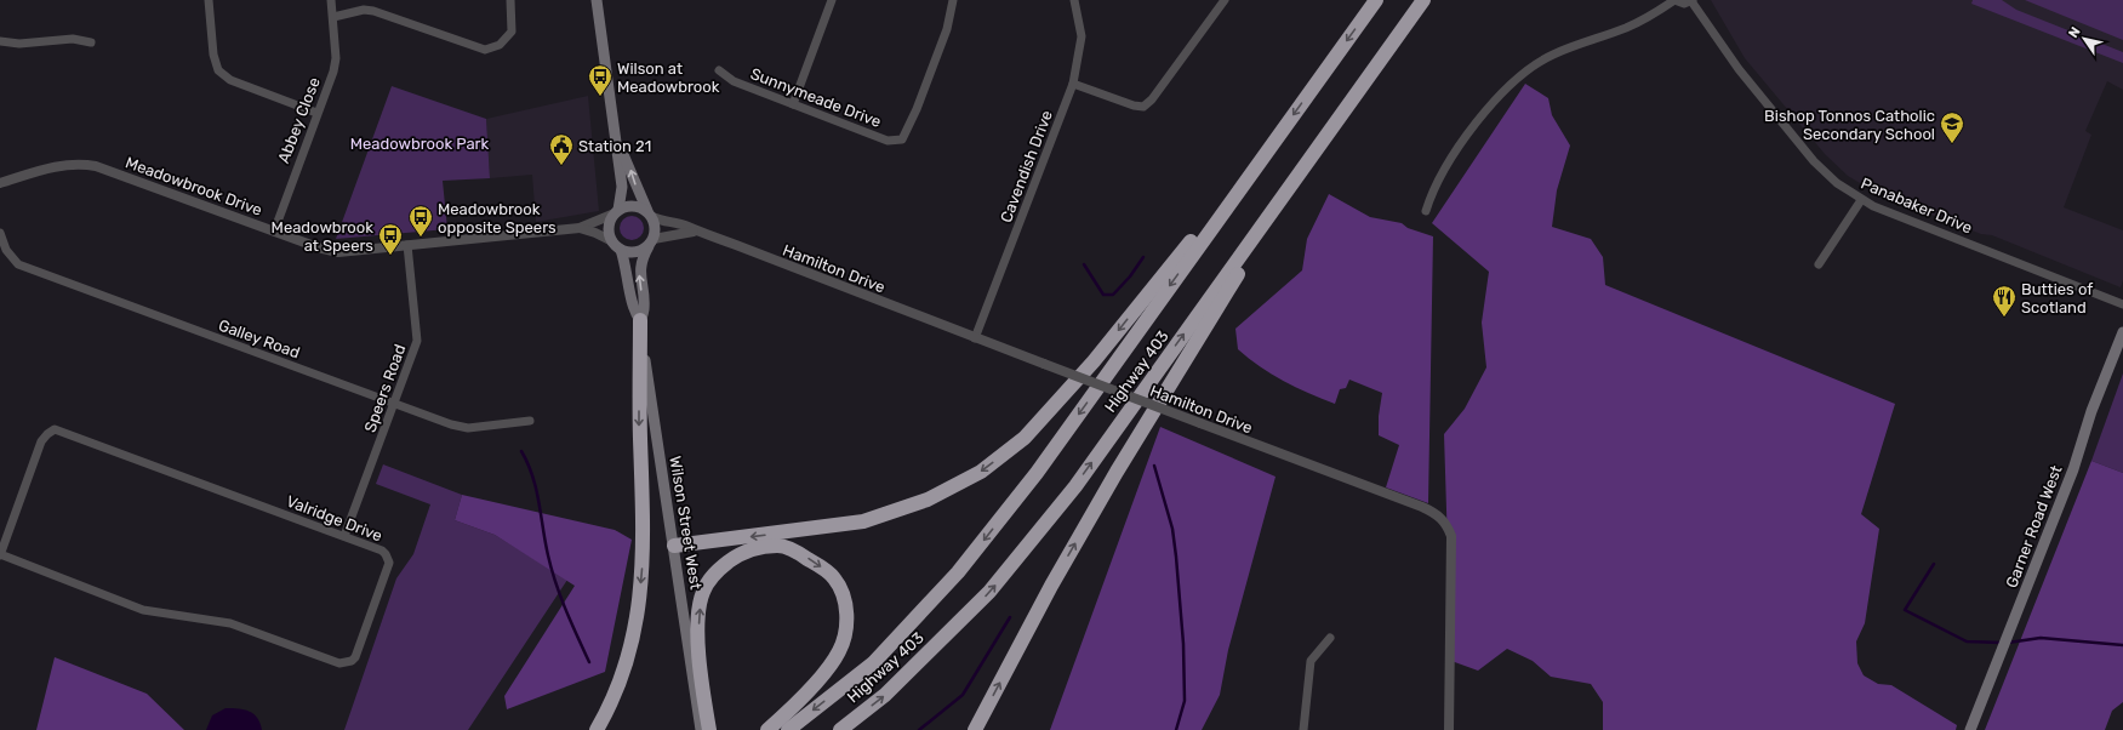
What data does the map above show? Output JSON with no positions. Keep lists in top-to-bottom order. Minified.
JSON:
{"streets":{"highway":["Highway 403"],"main road":["Wilson Street West","Garner Road West"],"street":["Sunnymeade Drive","Abbey Close","Cavendish Drive","Meadowbrook Drive","Panabaker Drive","Hamilton Drive","Galley Road","Speers Road","Valridge Drive"]},"crossings":[["Abbey Close","Meadowbrook Drive"],["Cavendish Drive","Hamilton Drive"],["Meadowbrook Drive","Hamilton Drive"],["Meadowbrook Drive","Speers Road"],["Meadowbrook Drive","Wilson Street West"],["Hamilton Drive","Wilson Street West"],["Galley Road","Speers Road"],["Speers Road","Valridge Drive"]],"parks":["Meadowbrook Park"],"places":{"bus stop":["Wilson at Meadowbrook","Meadowbrook opposite Speers","Meadowbrook at Speers"],"school or university":["Bishop Tonnos Catholic Secondary School"],"public building":["Station 21"],"restaurant":["Butties of Scotland"]},"north":"top left"}
